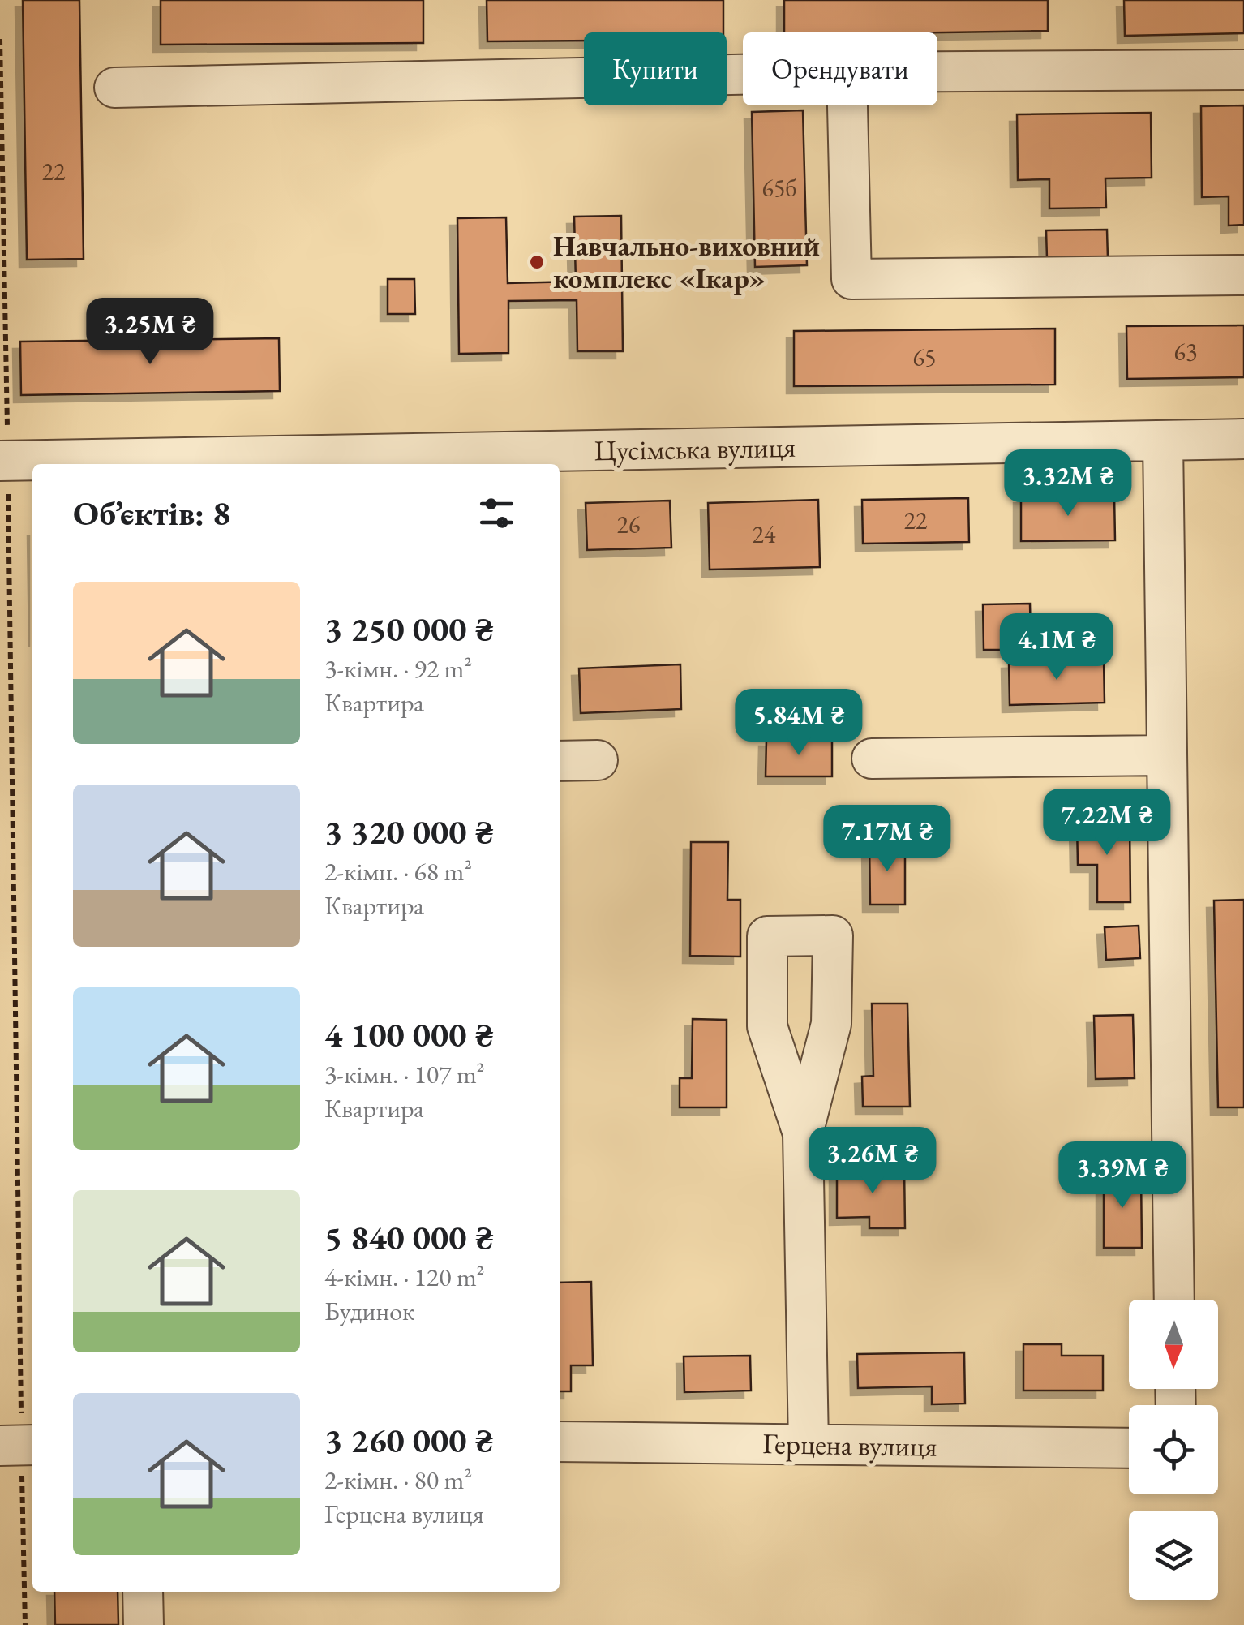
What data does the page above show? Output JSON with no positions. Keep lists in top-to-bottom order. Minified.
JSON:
{"streets":{"street":["Цусімська вулиця","Герцена вулиця"]},"places":["Навчально-виховний комплекс «Ікар»"],"house_numbers":["22","65б","63","65","22","26","24"],"north":"bottom","page":{"chip":["Купити","Орендувати"],"price":["3.25M ₴","3.32M ₴","4.1M ₴","5.84M ₴","7.22M ₴","7.17M ₴","3.26M ₴","3.39M ₴"],"heading":"Об’єктів: 8","list":[{"name":"3 250 000 ₴","note":"3-кімн. · 92 m² · Квартира"},{"name":"3 320 000 ₴","note":"2-кімн. · 68 m² · Квартира"},{"name":"4 100 000 ₴","note":"3-кімн. · 107 m² · Квартира"},{"name":"5 840 000 ₴","note":"4-кімн. · 120 m² · Будинок"},{"name":"3 260 000 ₴","note":"2-кімн. · 80 m² · Герцена вулиця"}]}}
